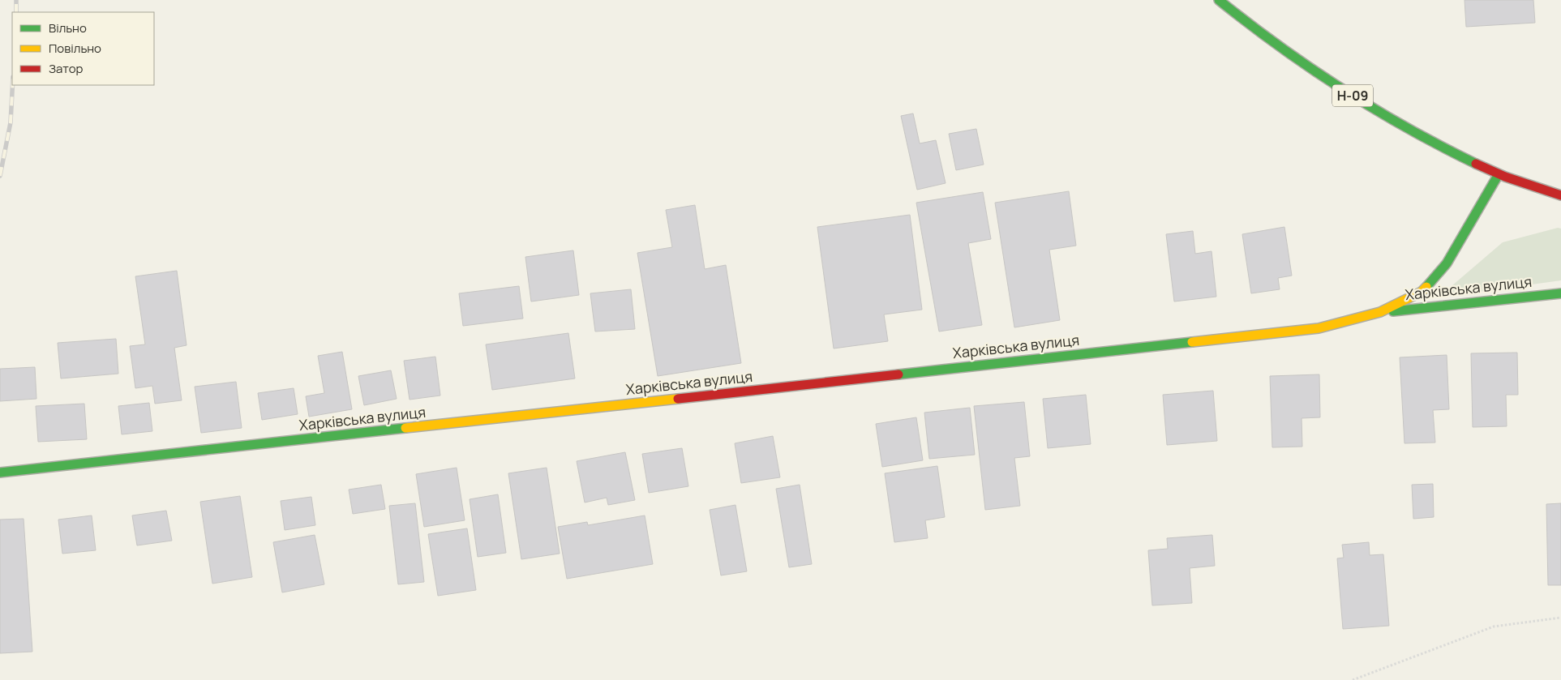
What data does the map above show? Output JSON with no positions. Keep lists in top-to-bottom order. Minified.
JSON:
{"streets":{"street":["Н-09","Харківська вулиця"]},"crossings":[["Н-09","Харківська вулиця"]],"legend":["Вільно","Повільно","Затор"]}
